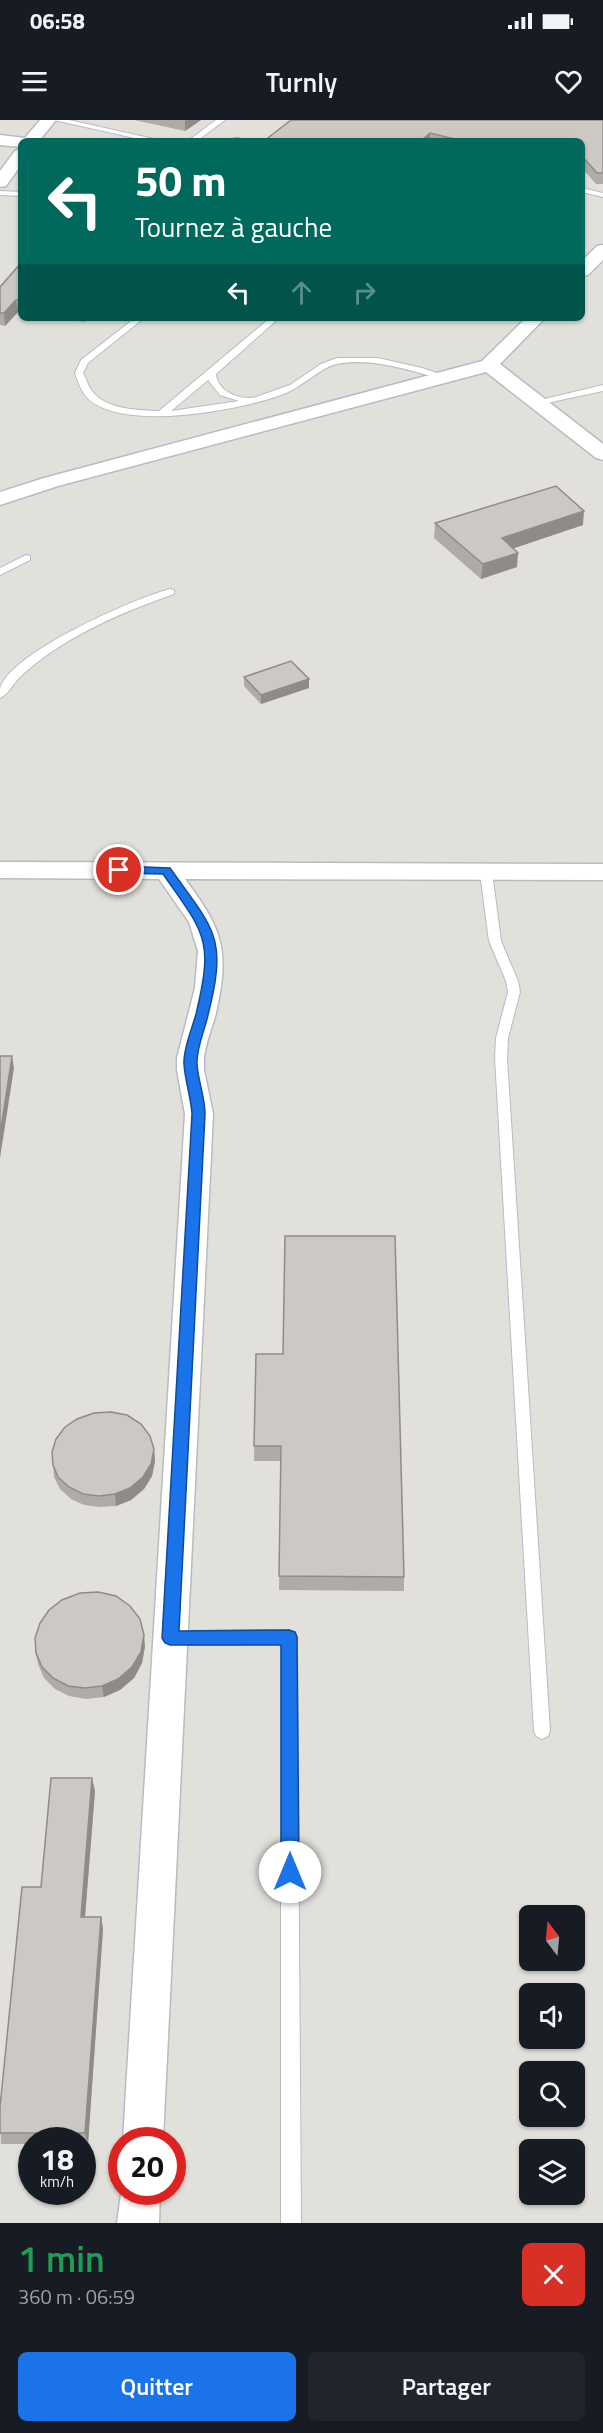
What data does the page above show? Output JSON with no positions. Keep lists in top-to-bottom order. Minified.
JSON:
{"north":"top","page":{"status":"06:58","header":"Turnly","turn":["50 m","Tournez à gauche"],"speed":"18 km/h","limit":"20","heading":["1 min","360 m · 06:59"],"buttons":["Quitter","Partager"]}}
